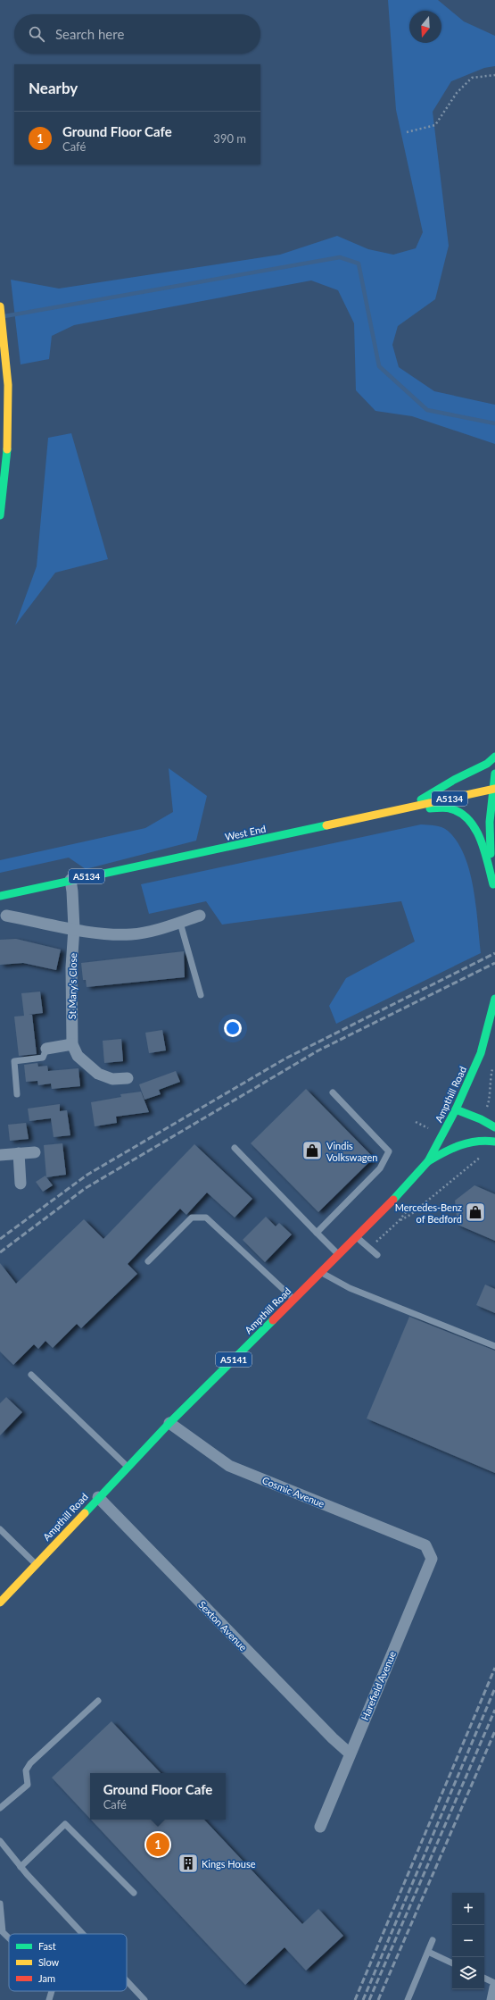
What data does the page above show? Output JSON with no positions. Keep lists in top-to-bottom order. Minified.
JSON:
{"streets":{"main road":["A5134","West End","Ampthill Road","A5141"],"street":["St Mary's Close","Cosmic Avenue","Sexton Avenue","Harefield Avenue"]},"crossings":[["West End","St Mary's Close"],["Ampthill Road","Cosmic Avenue"],["Ampthill Road","Sexton Avenue"],["Cosmic Avenue","Harefield Avenue"],["Sexton Avenue","Harefield Avenue"]],"places":{"shop":["Vindis Volkswagen","Mercedes-Benz of Bedford"],"building":["Kings House"]},"legend":["Fast","Slow","Jam"],"north":"bottom","page":{"search":"Search here","heading":"Nearby","list":[{"mark":"1","name":"Ground Floor Cafe","note":"Café","value":"390 m"}],"popup":["Ground Floor Cafe","Café"],"pins":"1","map_buttons":["+","−"]}}
